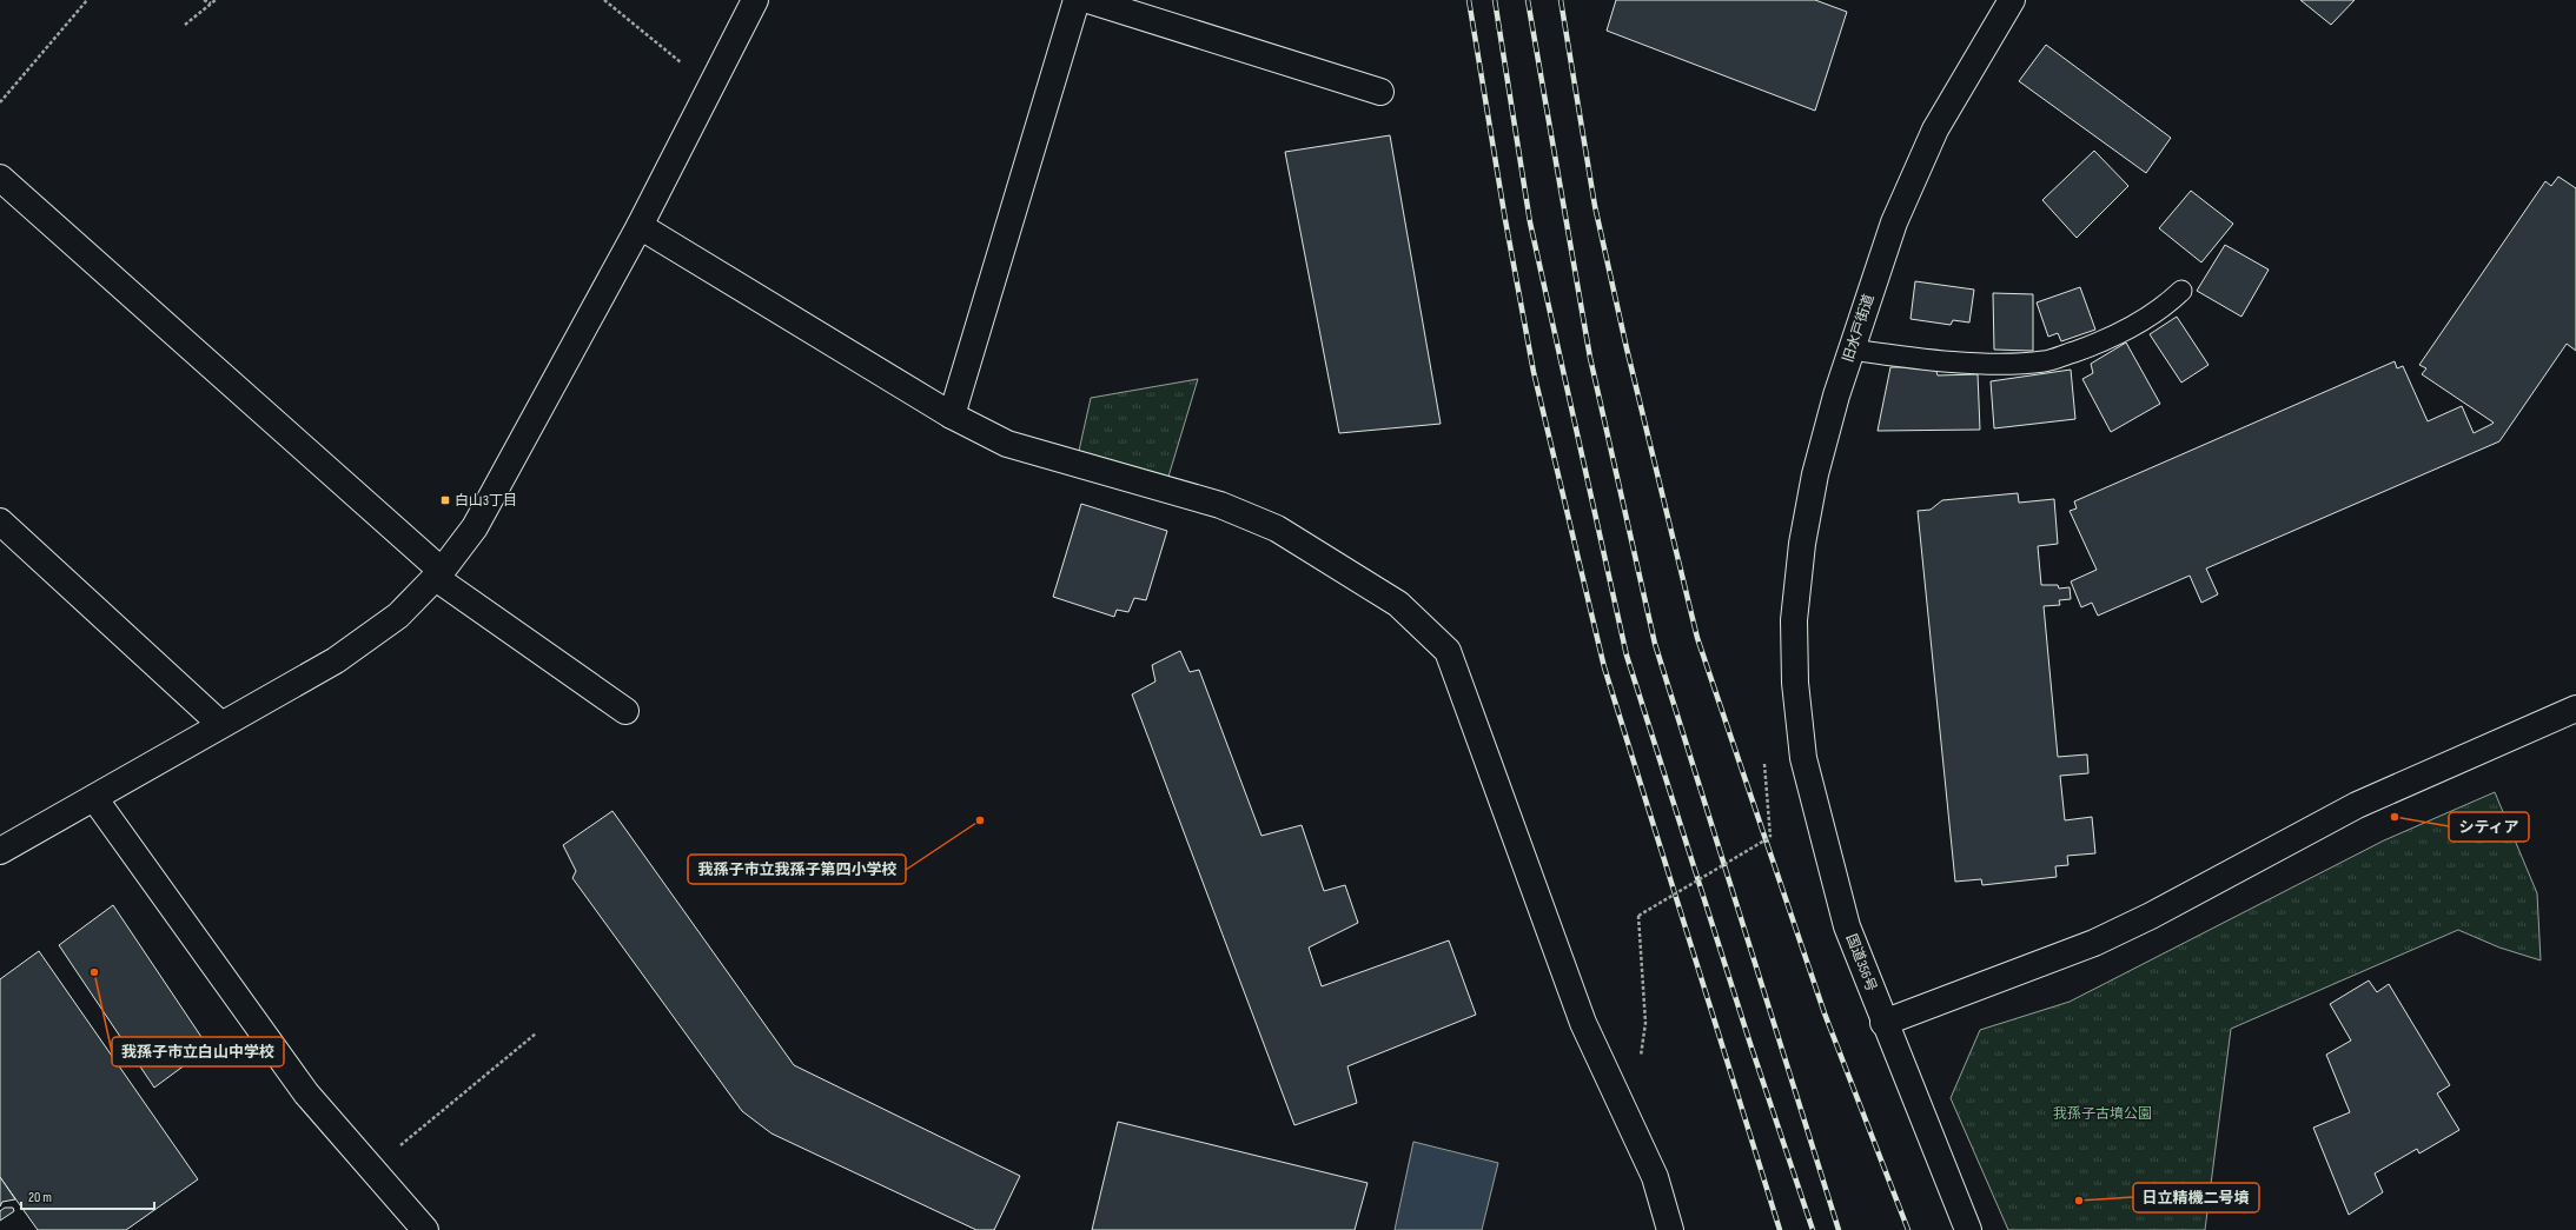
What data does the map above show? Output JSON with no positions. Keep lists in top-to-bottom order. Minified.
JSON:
{"streets":{"main road":["旧水戸街道","国道356号"]},"crossings":[["旧水戸街道","国道356号"]],"parks":["我孫子古墳公園"],"places":{"transit":["白山3丁目"],"other":["シティア","我孫子市立我孫子第四小学校","我孫子市立白山中学校","日立精機二号墳"]},"scale_bar":"20 m"}
